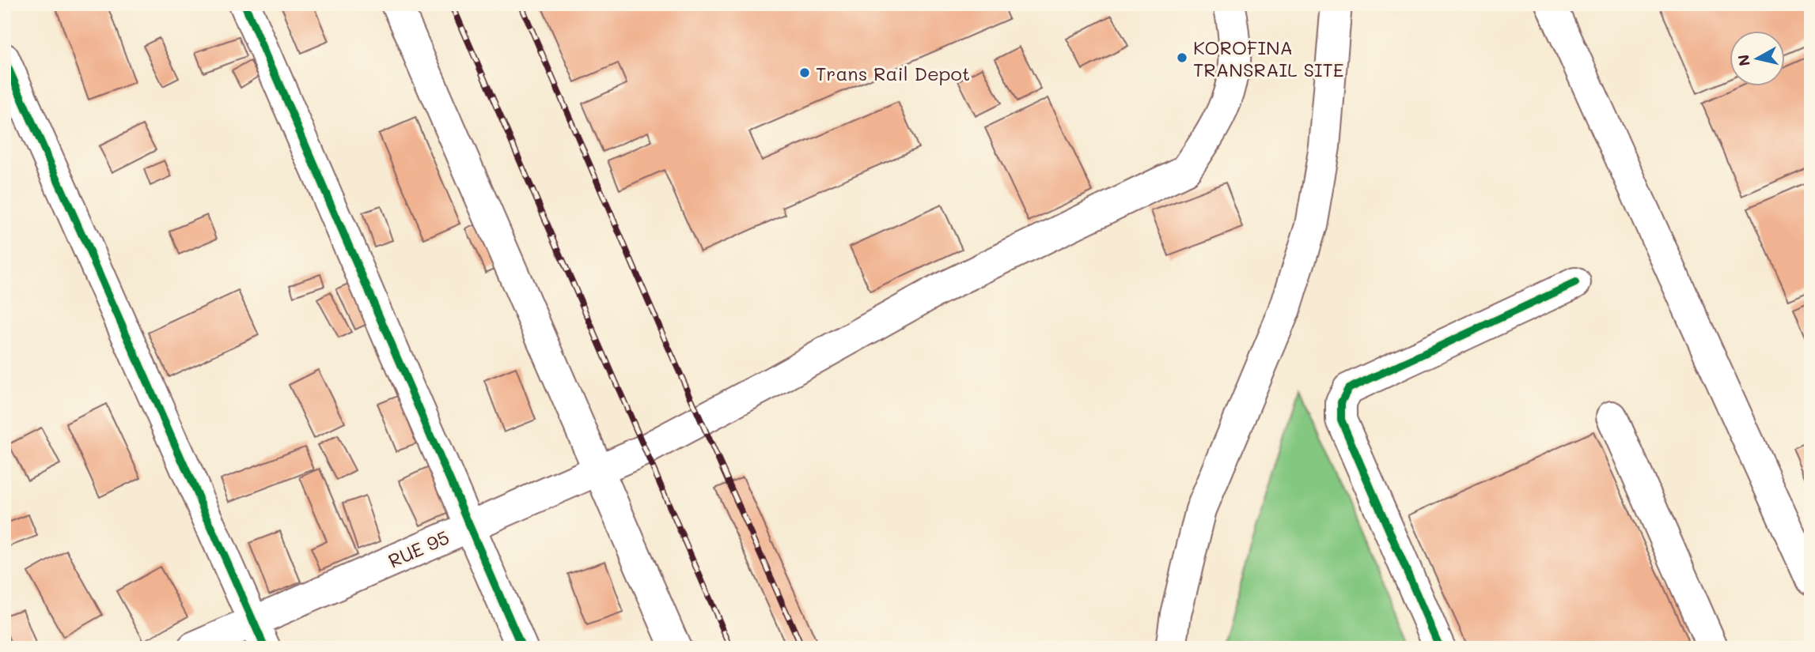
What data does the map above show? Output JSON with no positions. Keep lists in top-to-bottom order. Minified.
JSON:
{"streets":{"street":["RUE 95"]},"places":["KOROFINA TRANSRAIL SITE","Trans Rail Depot"],"north":"left"}
